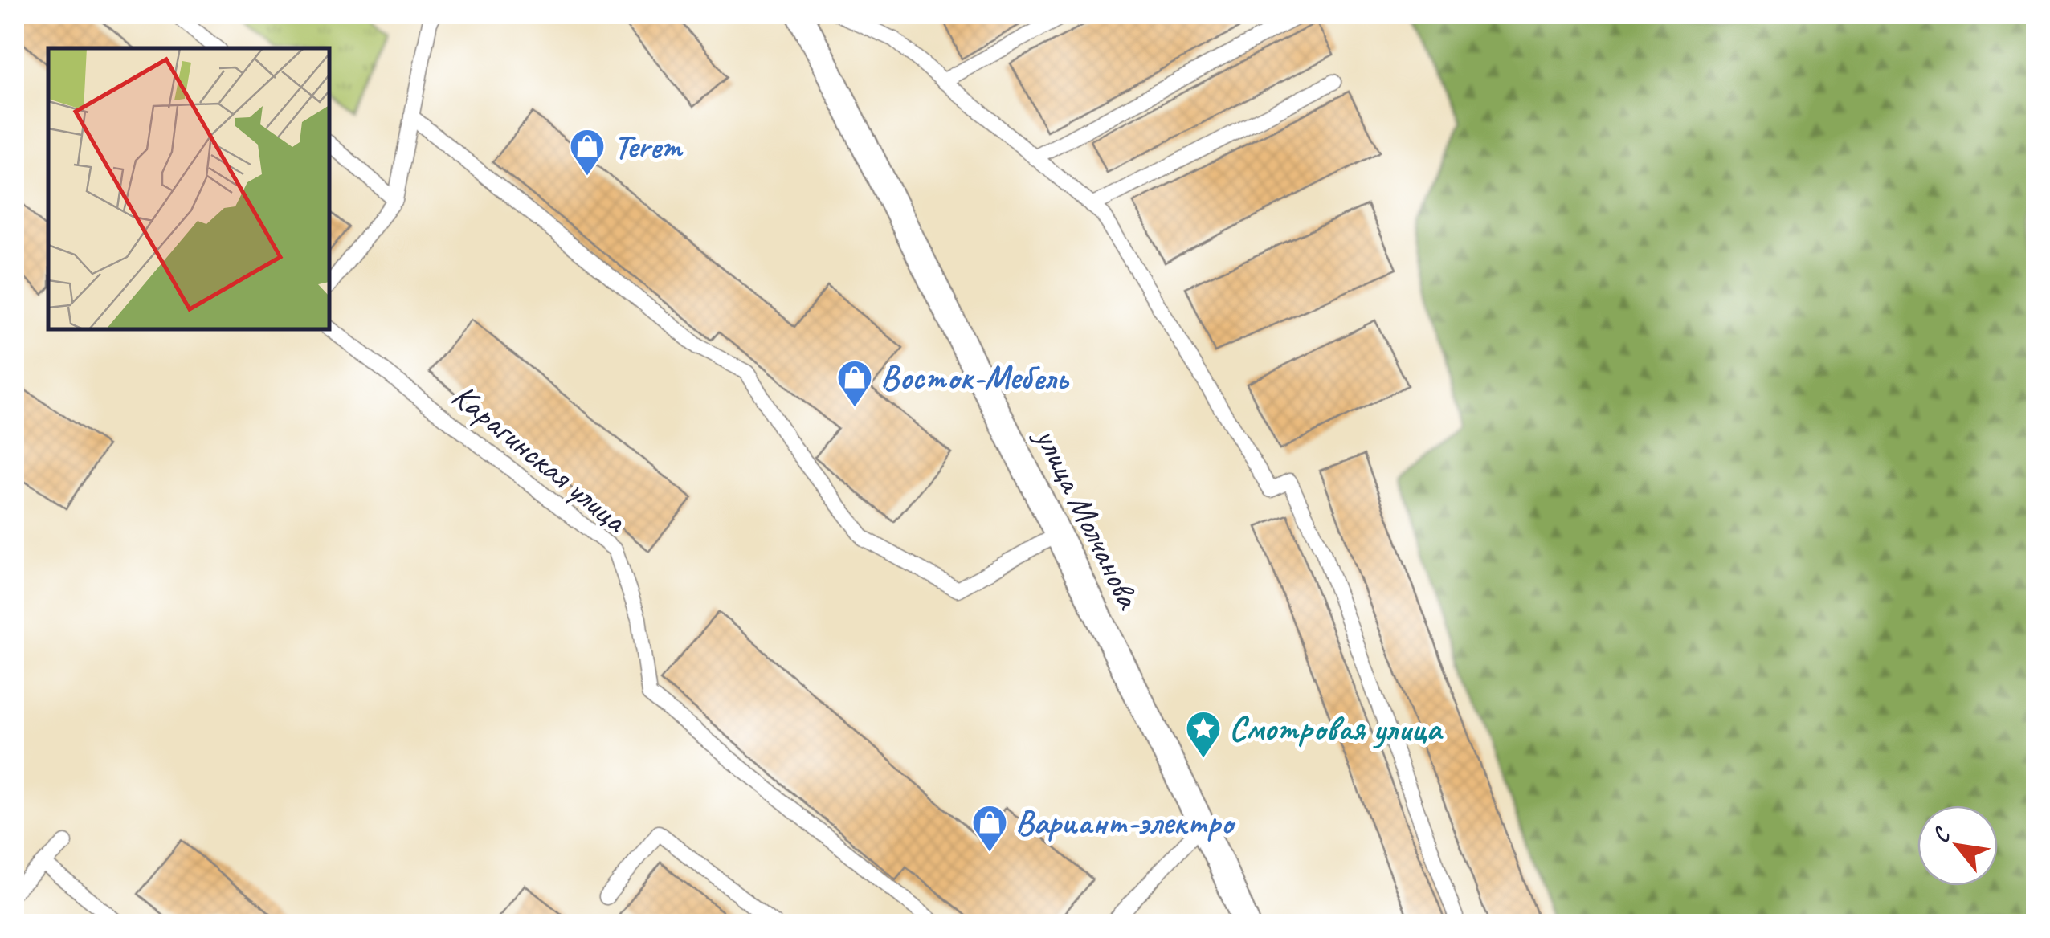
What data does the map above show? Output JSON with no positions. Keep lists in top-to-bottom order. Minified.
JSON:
{"streets":{"street":["улица Молчанова"],"lane":["Карагинская улица"]},"places":{"shop":["Terem","Восток-Мебель","Вариант-электро"],"place":["Смотровая улица"]},"north":"top left"}
